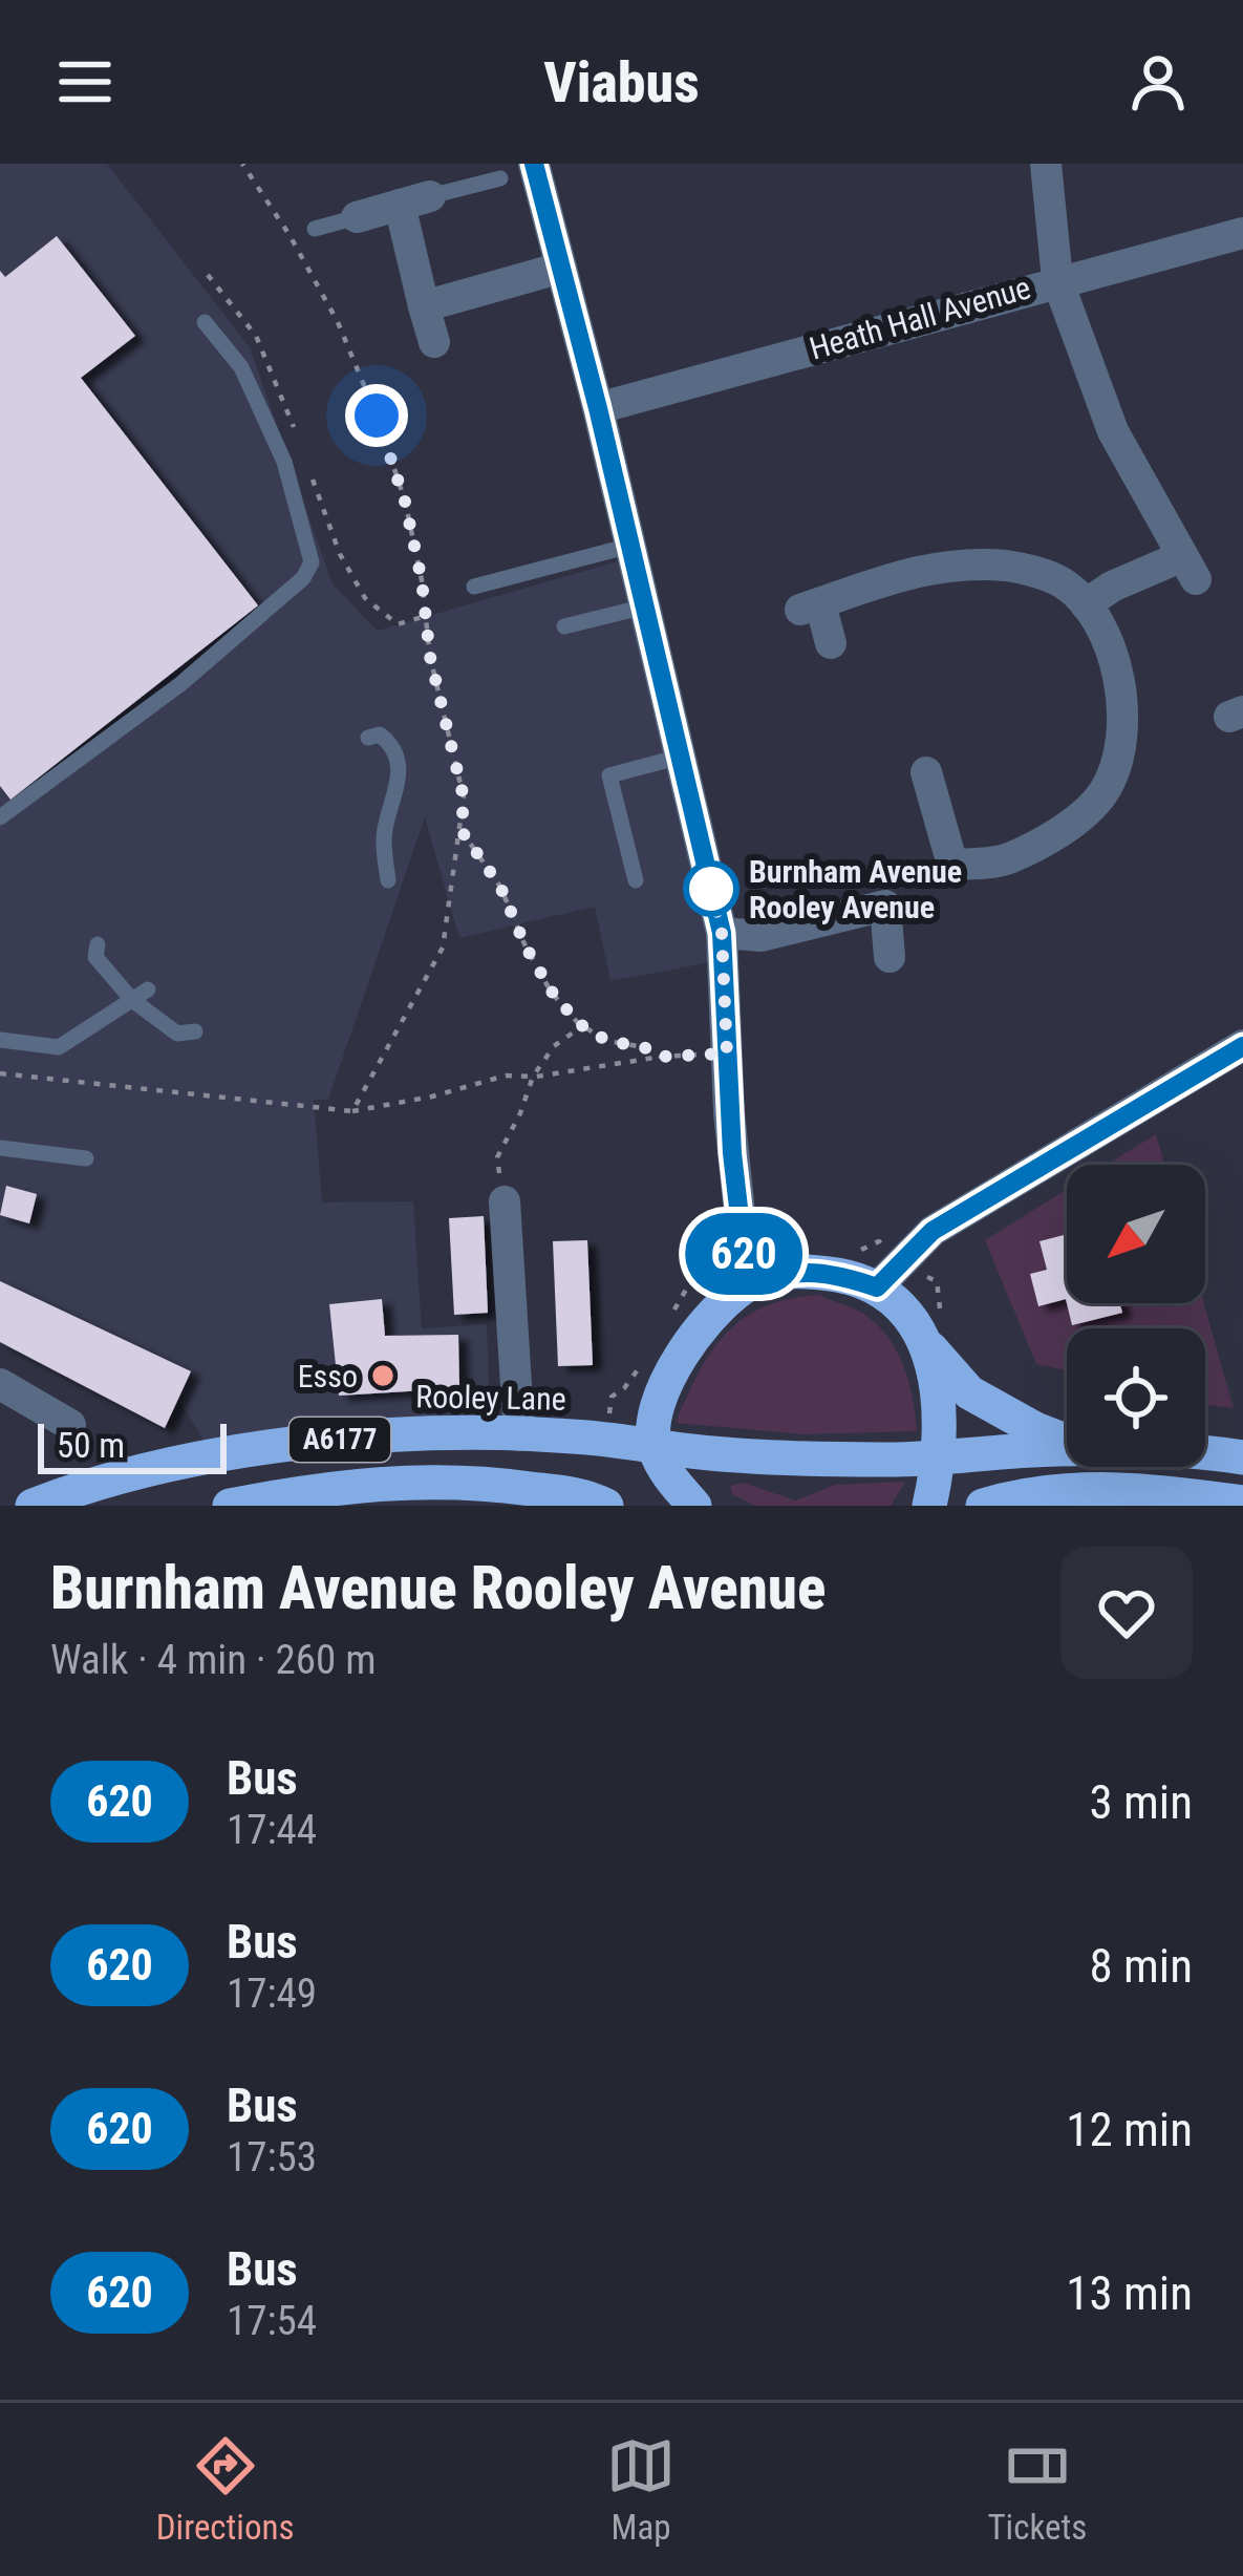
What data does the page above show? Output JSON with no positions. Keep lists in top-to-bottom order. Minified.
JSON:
{"streets":{"highway":["Rooley Lane","A6177"],"street":["Heath Hall Avenue"]},"places":["Burnham Avenue Rooley Avenue","Esso"],"lines":["bus line 620"],"scale_bar":"50 m","north":"bottom left","page":{"header":"Viabus","on_map":"620","scale":"50 m","heading":["Burnham Avenue Rooley Avenue","Walk · 4 min · 260 m"],"list":[{"mark":"620","name":"Bus","note":"17:44","value":"3 min"},{"mark":"620","name":"Bus","note":"17:49","value":"8 min"},{"mark":"620","name":"Bus","note":"17:53","value":"12 min"},{"mark":"620","name":"Bus","note":"17:54","value":"13 min"}],"tabs":["Directions","Map","Tickets"]}}
